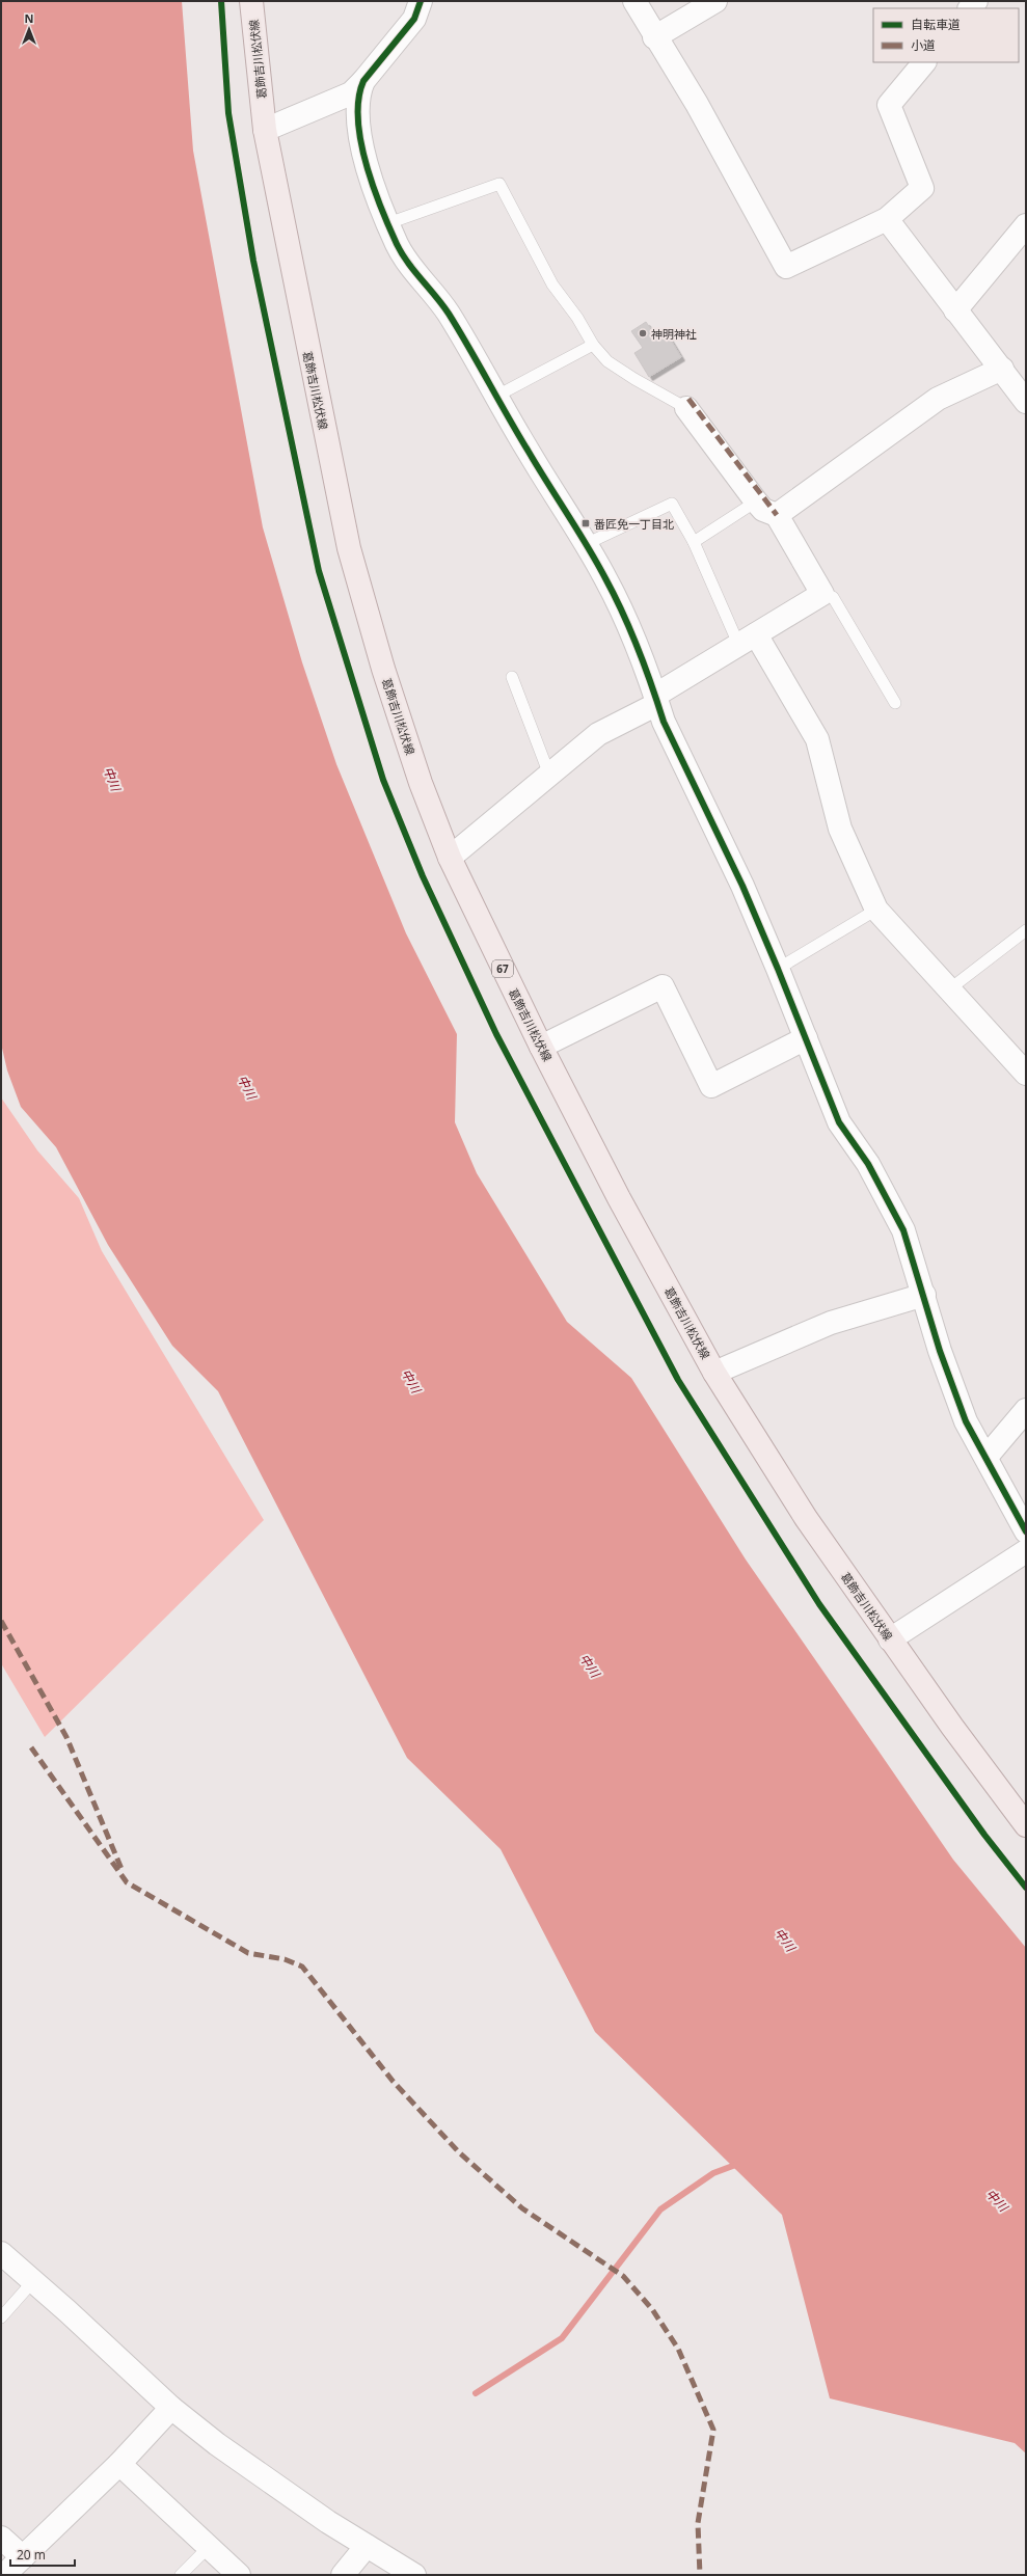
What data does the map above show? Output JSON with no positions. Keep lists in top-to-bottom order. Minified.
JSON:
{"streets":{"main road":["葛飾吉川松伏線","67"]},"water":["中川"],"places":{"other":["神明神社"],"transit":["番匠免一丁目北"]},"legend":["自転車道","小道"],"scale_bar":"20 m","north":"top"}
